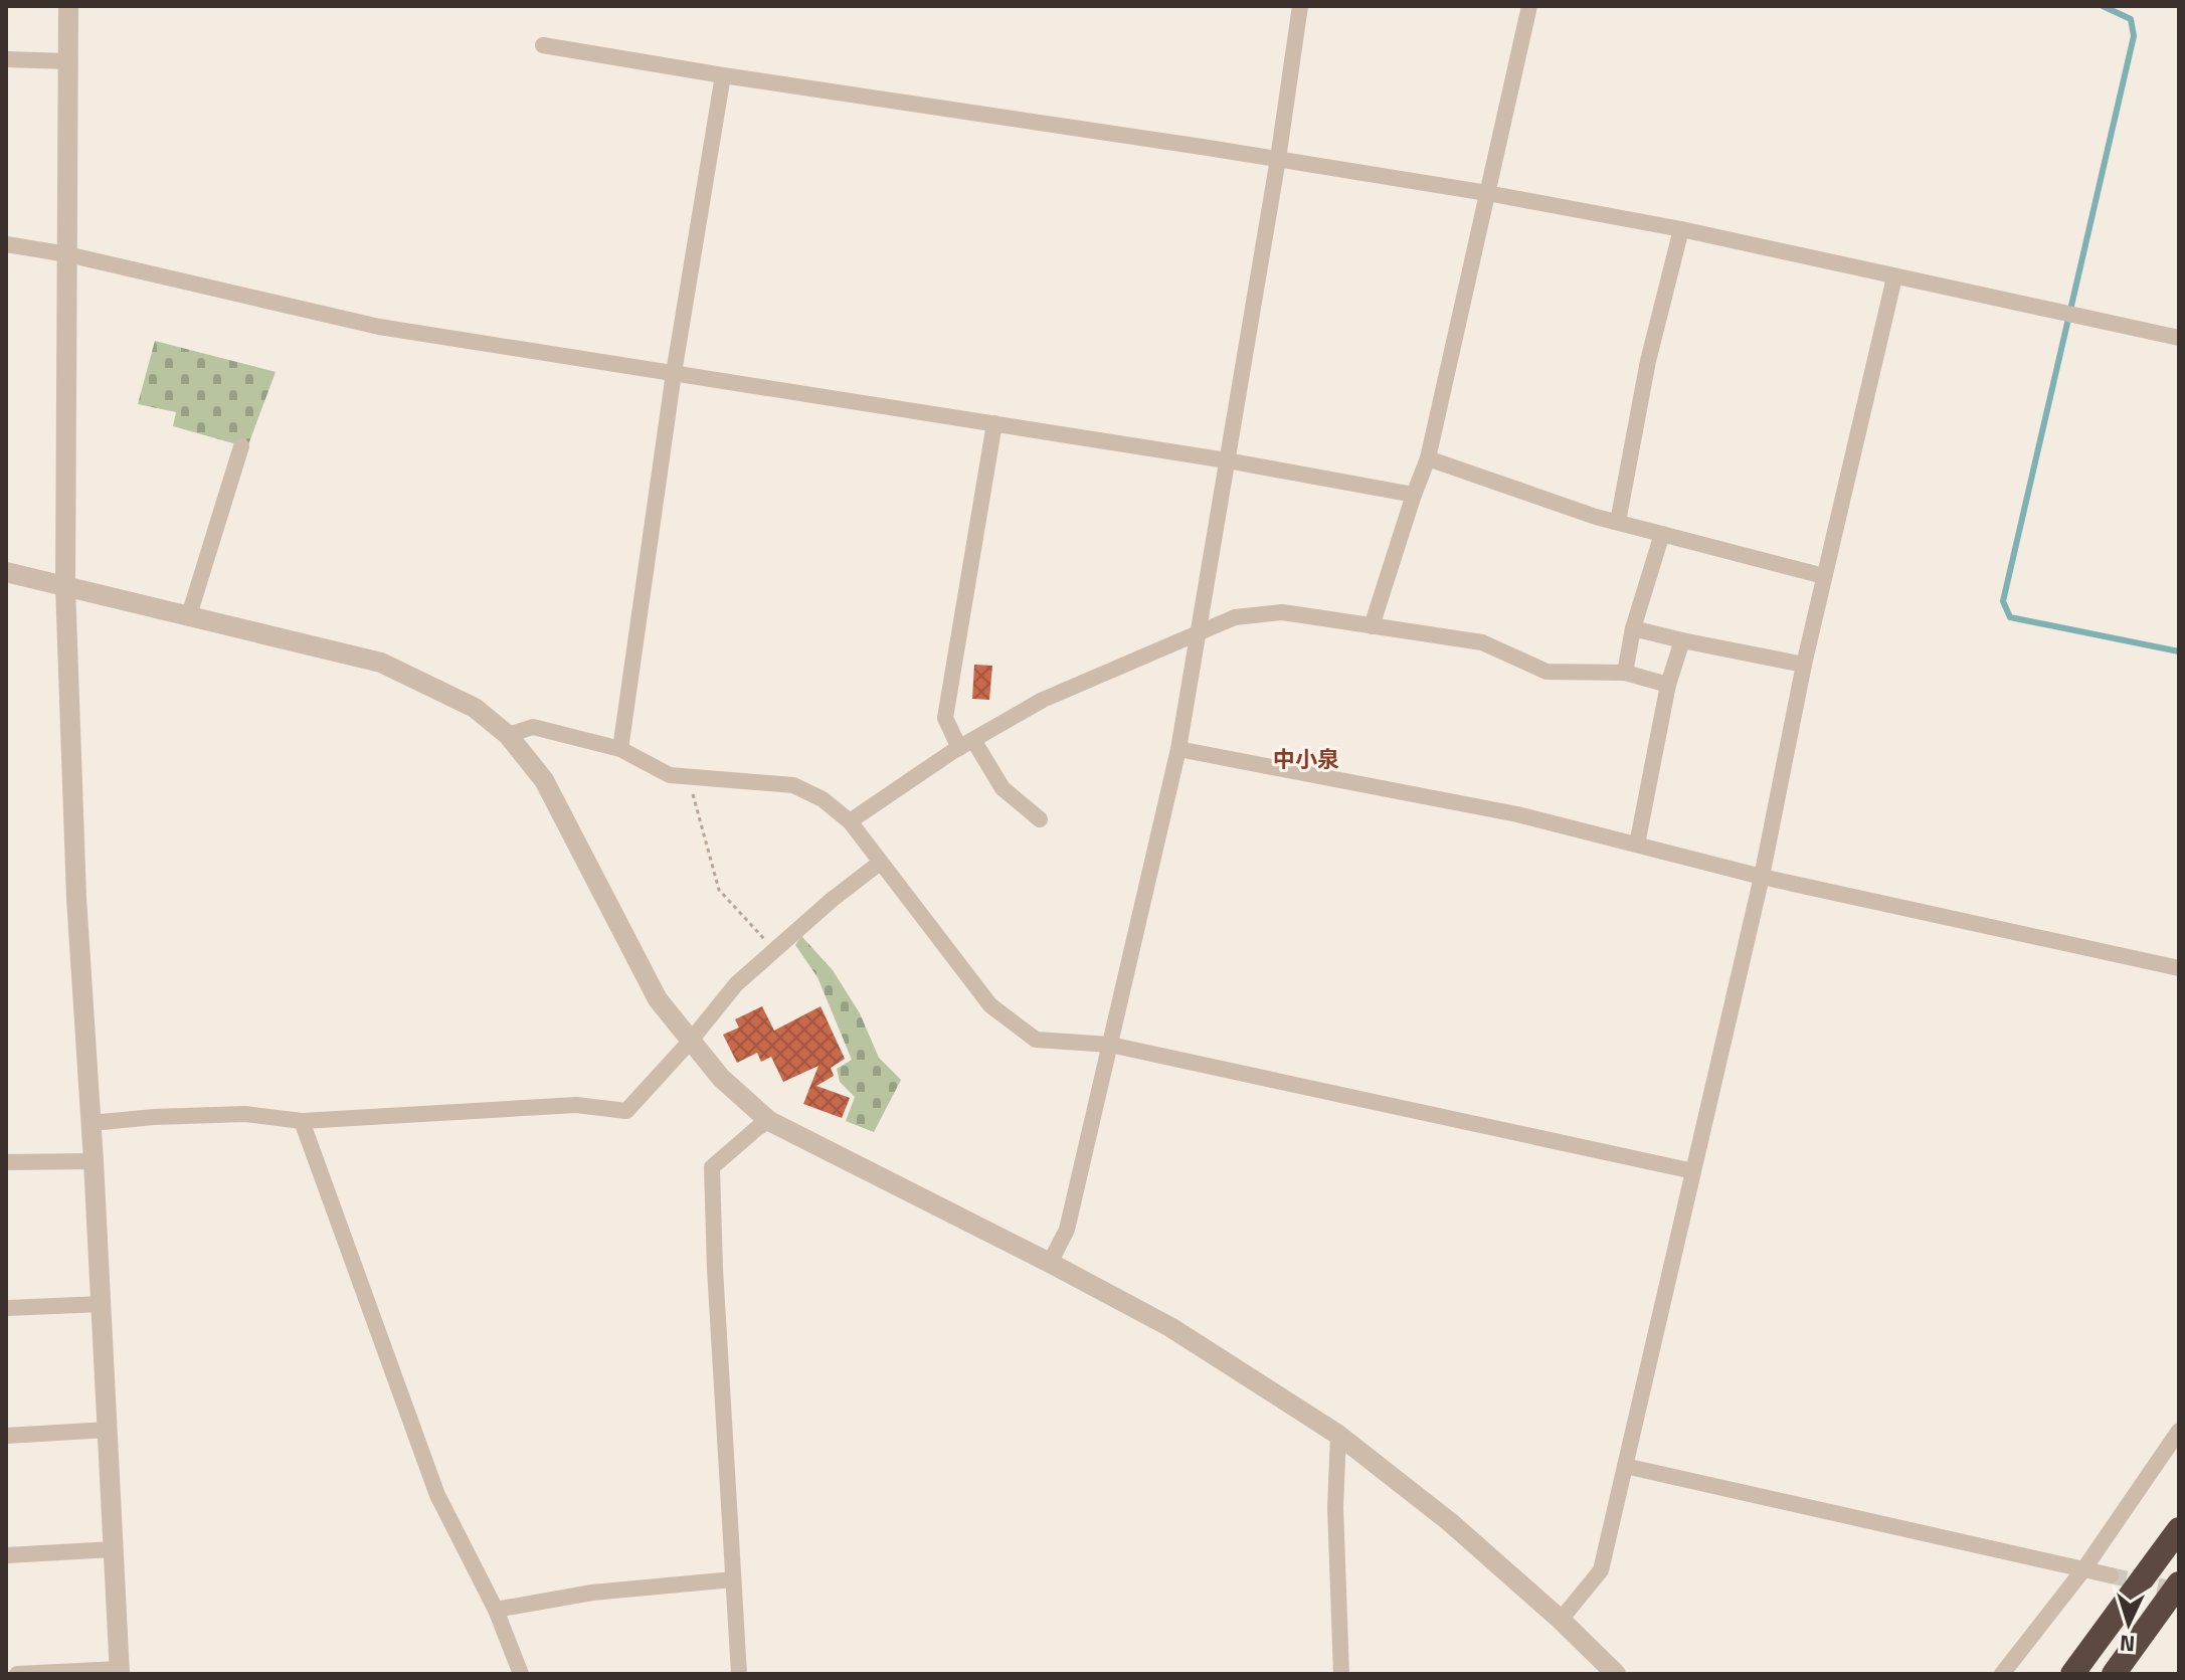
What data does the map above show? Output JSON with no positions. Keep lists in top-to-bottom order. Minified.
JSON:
{"districts":["中小泉"],"north":"bottom"}
